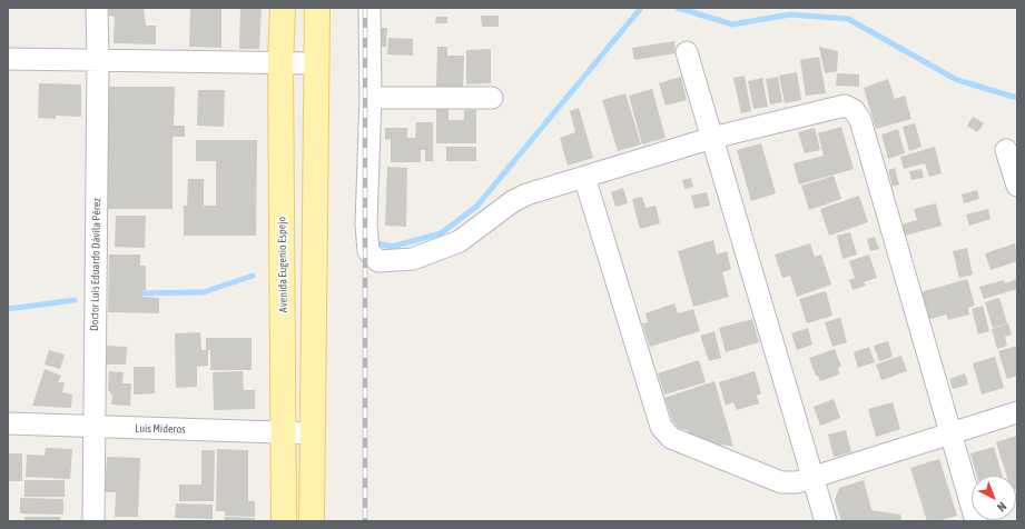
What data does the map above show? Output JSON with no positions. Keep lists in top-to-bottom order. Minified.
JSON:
{"streets":{"main road":["Avenida Eugenio Espejo"],"street":["Doctor Luis Eduardo Dávila Pérez","Luis Mideros"]},"crossings":[["Doctor Luis Eduardo Dávila Pérez","Luis Mideros"],["Avenida Eugenio Espejo","Luis Mideros"]],"north":"bottom right"}
